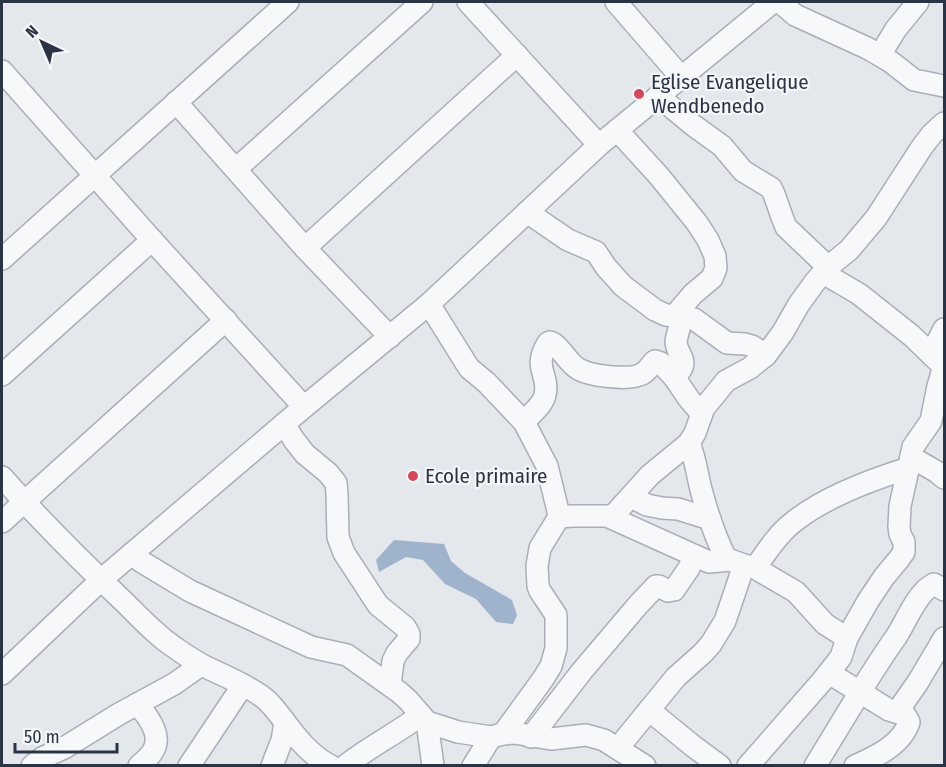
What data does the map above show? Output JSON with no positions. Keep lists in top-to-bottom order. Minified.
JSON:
{"places":["Eglise Evangelique Wendbenedo","Ecole primaire"],"scale_bar":"50 m","north":"top left"}
